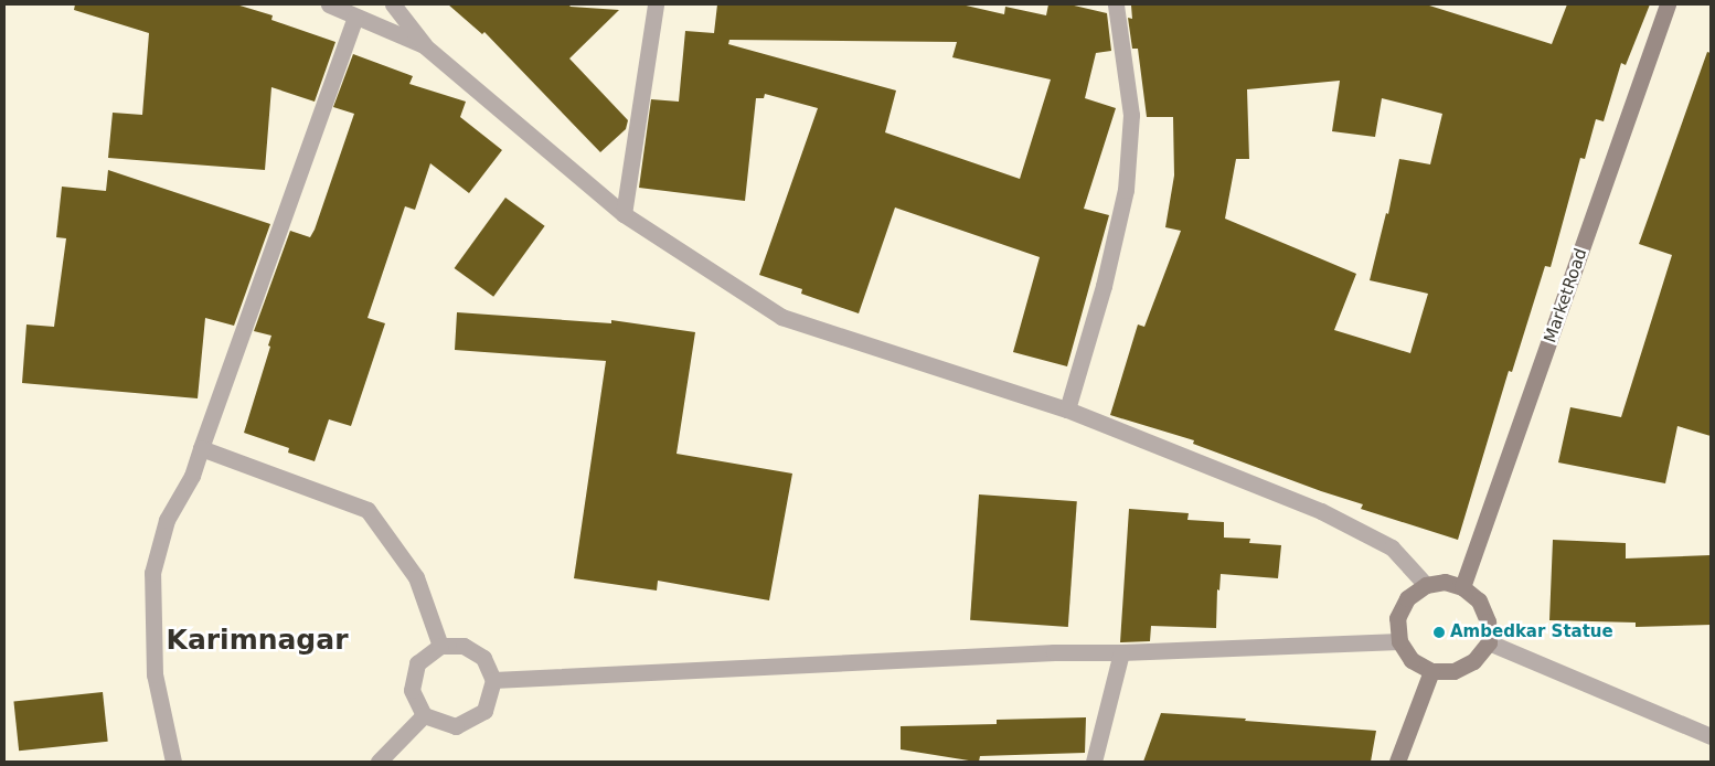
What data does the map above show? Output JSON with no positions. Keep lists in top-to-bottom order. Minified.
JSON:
{"streets":{"street":["MarketRoad"]},"districts":["Karimnagar"],"places":["Ambedkar Statue"]}
